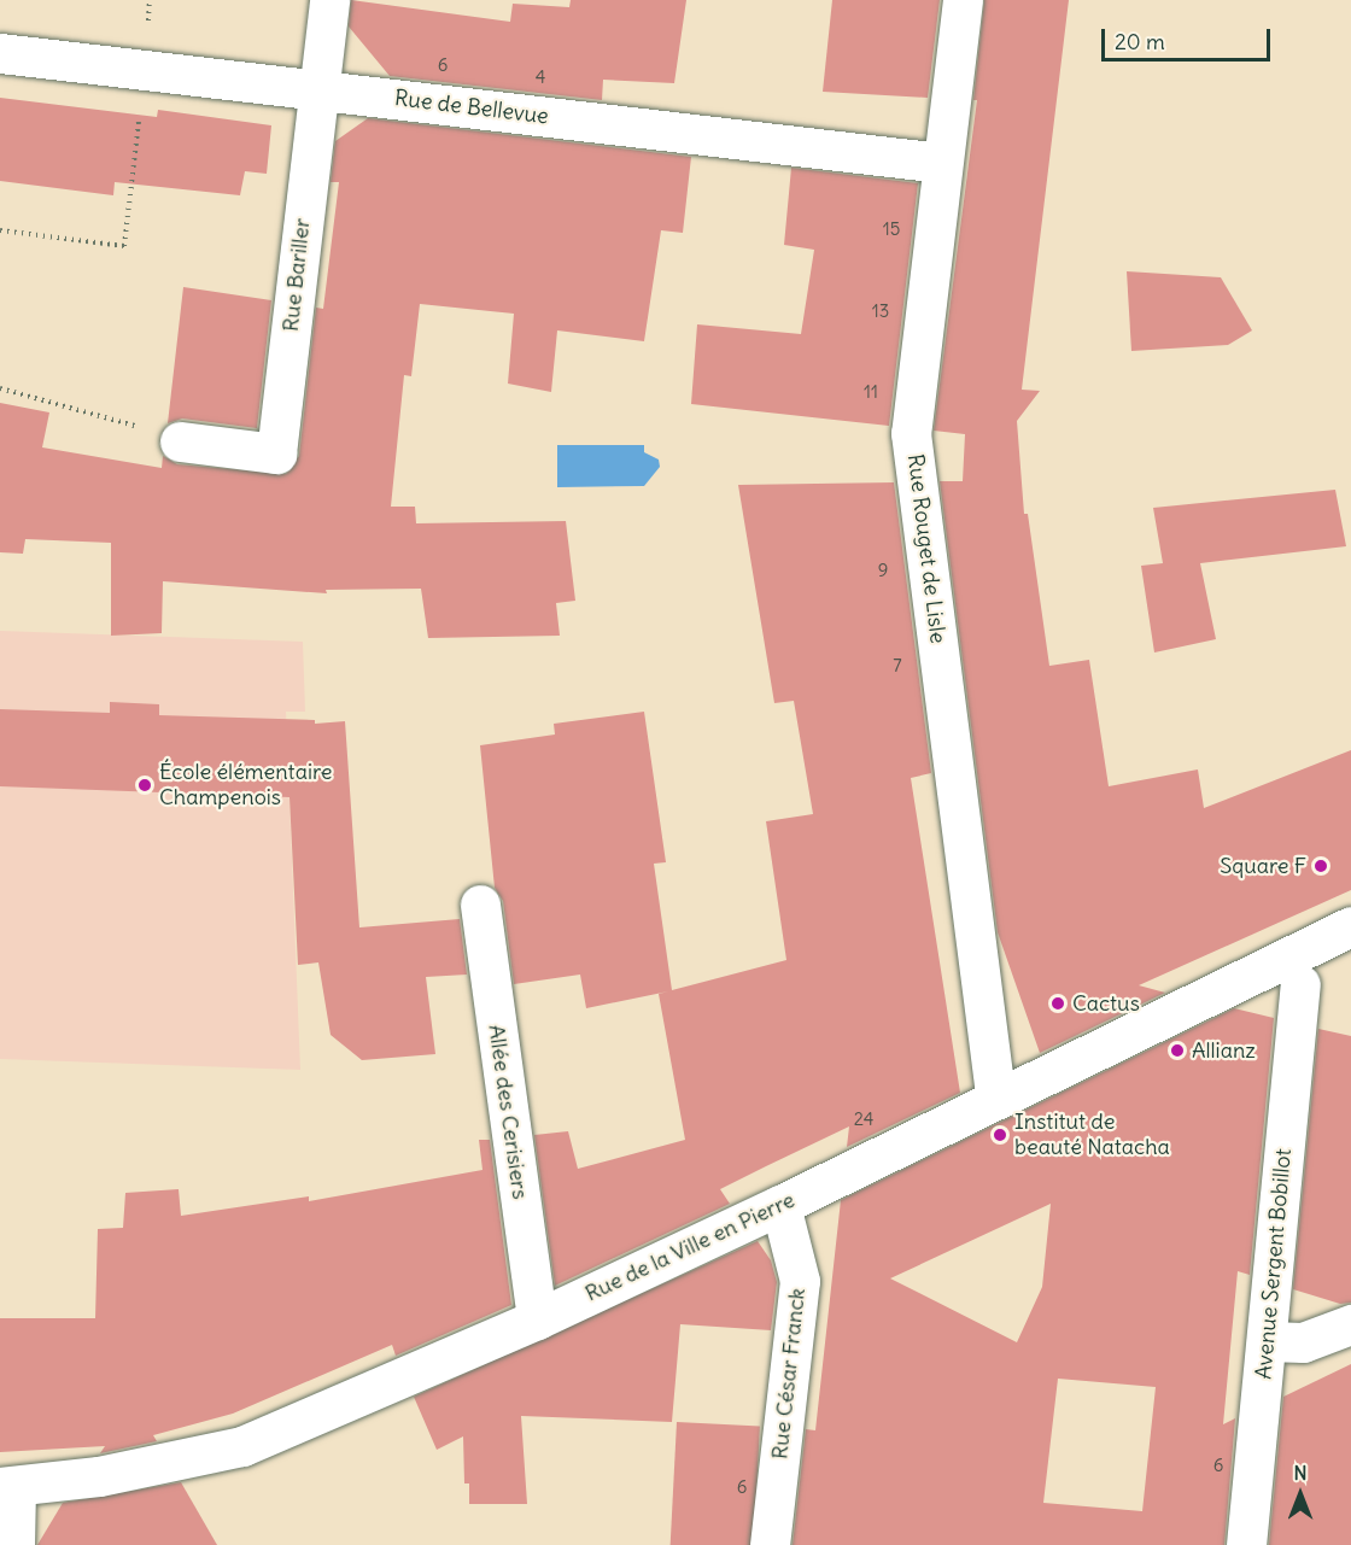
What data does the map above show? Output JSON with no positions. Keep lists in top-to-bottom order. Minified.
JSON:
{"streets":{"street":["Rue de Bellevue","Rue Bariller","Rue Rouget de Lisle","Allée des Cerisiers","Rue de la Ville en Pierre","Avenue Sergent Bobillot","Rue César Franck"]},"crossings":[["Rue de Bellevue","Rue Bariller"],["Rue de Bellevue","Rue Rouget de Lisle"],["Rue Rouget de Lisle","Rue de la Ville en Pierre"],["Allée des Cerisiers","Rue de la Ville en Pierre"],["Rue de la Ville en Pierre","Rue César Franck"]],"places":["École élémentaire Champenois","Square F","Cactus","Allianz","Institut de beauté Natacha"],"house_numbers":["6","4","15","13","11","9","7","24","6","6"],"scale_bar":"20 m","north":"top"}
